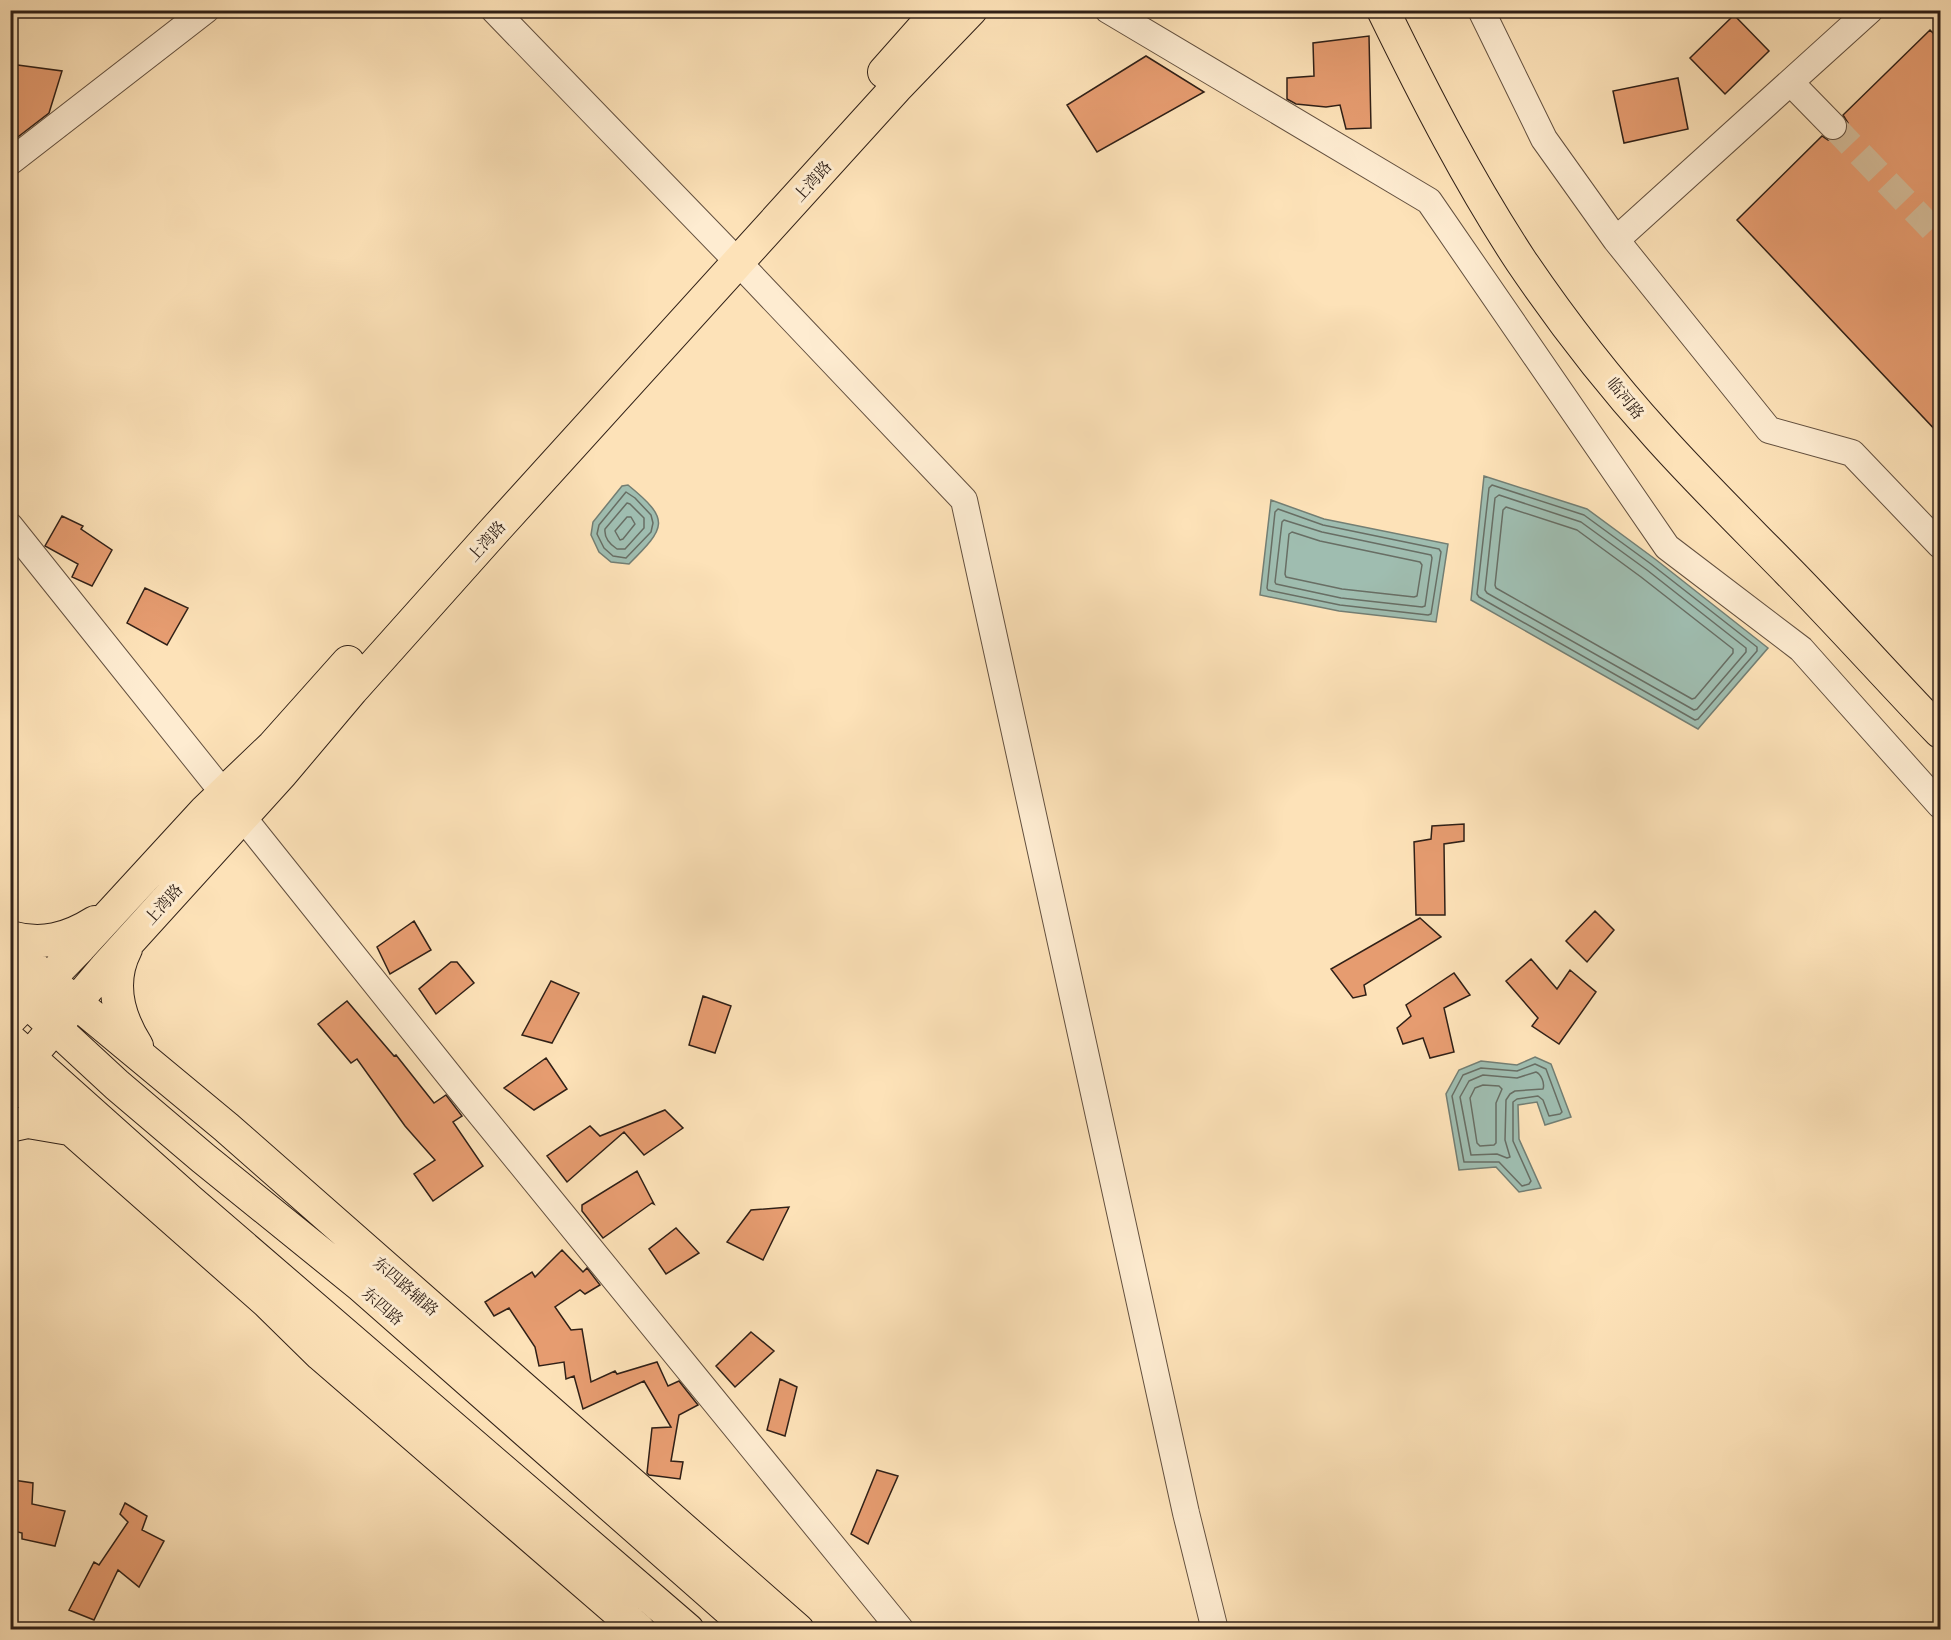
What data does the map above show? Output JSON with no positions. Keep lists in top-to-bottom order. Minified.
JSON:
{"streets":{"main road":["上湾路","临河路","东四路辅路","东四路"]},"crossings":[["上湾路","东四路辅路"],["上湾路","东四路"]]}
